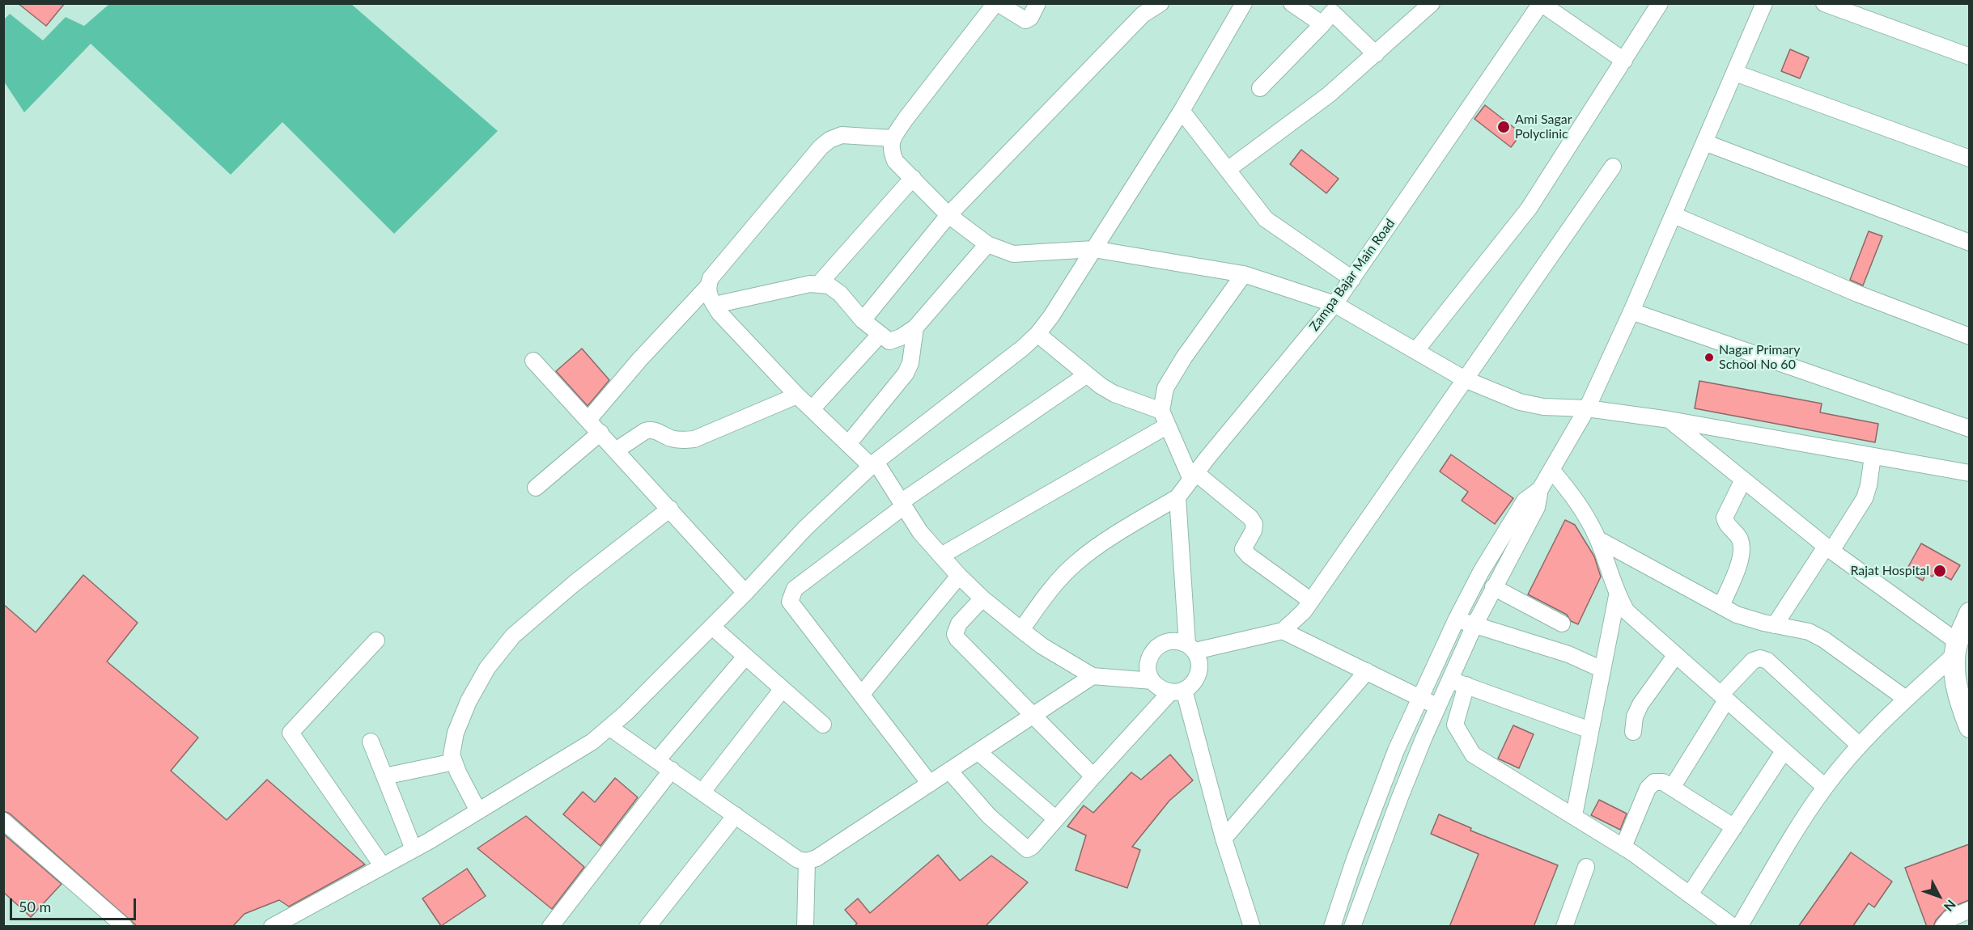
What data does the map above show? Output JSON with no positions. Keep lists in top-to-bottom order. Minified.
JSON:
{"streets":{"street":["Zampa Bajar Main Road"]},"places":["Ami Sagar Polyclinic","Nagar Primary School No 60","Rajat Hospital"],"scale_bar":"50 m","north":"bottom right"}
